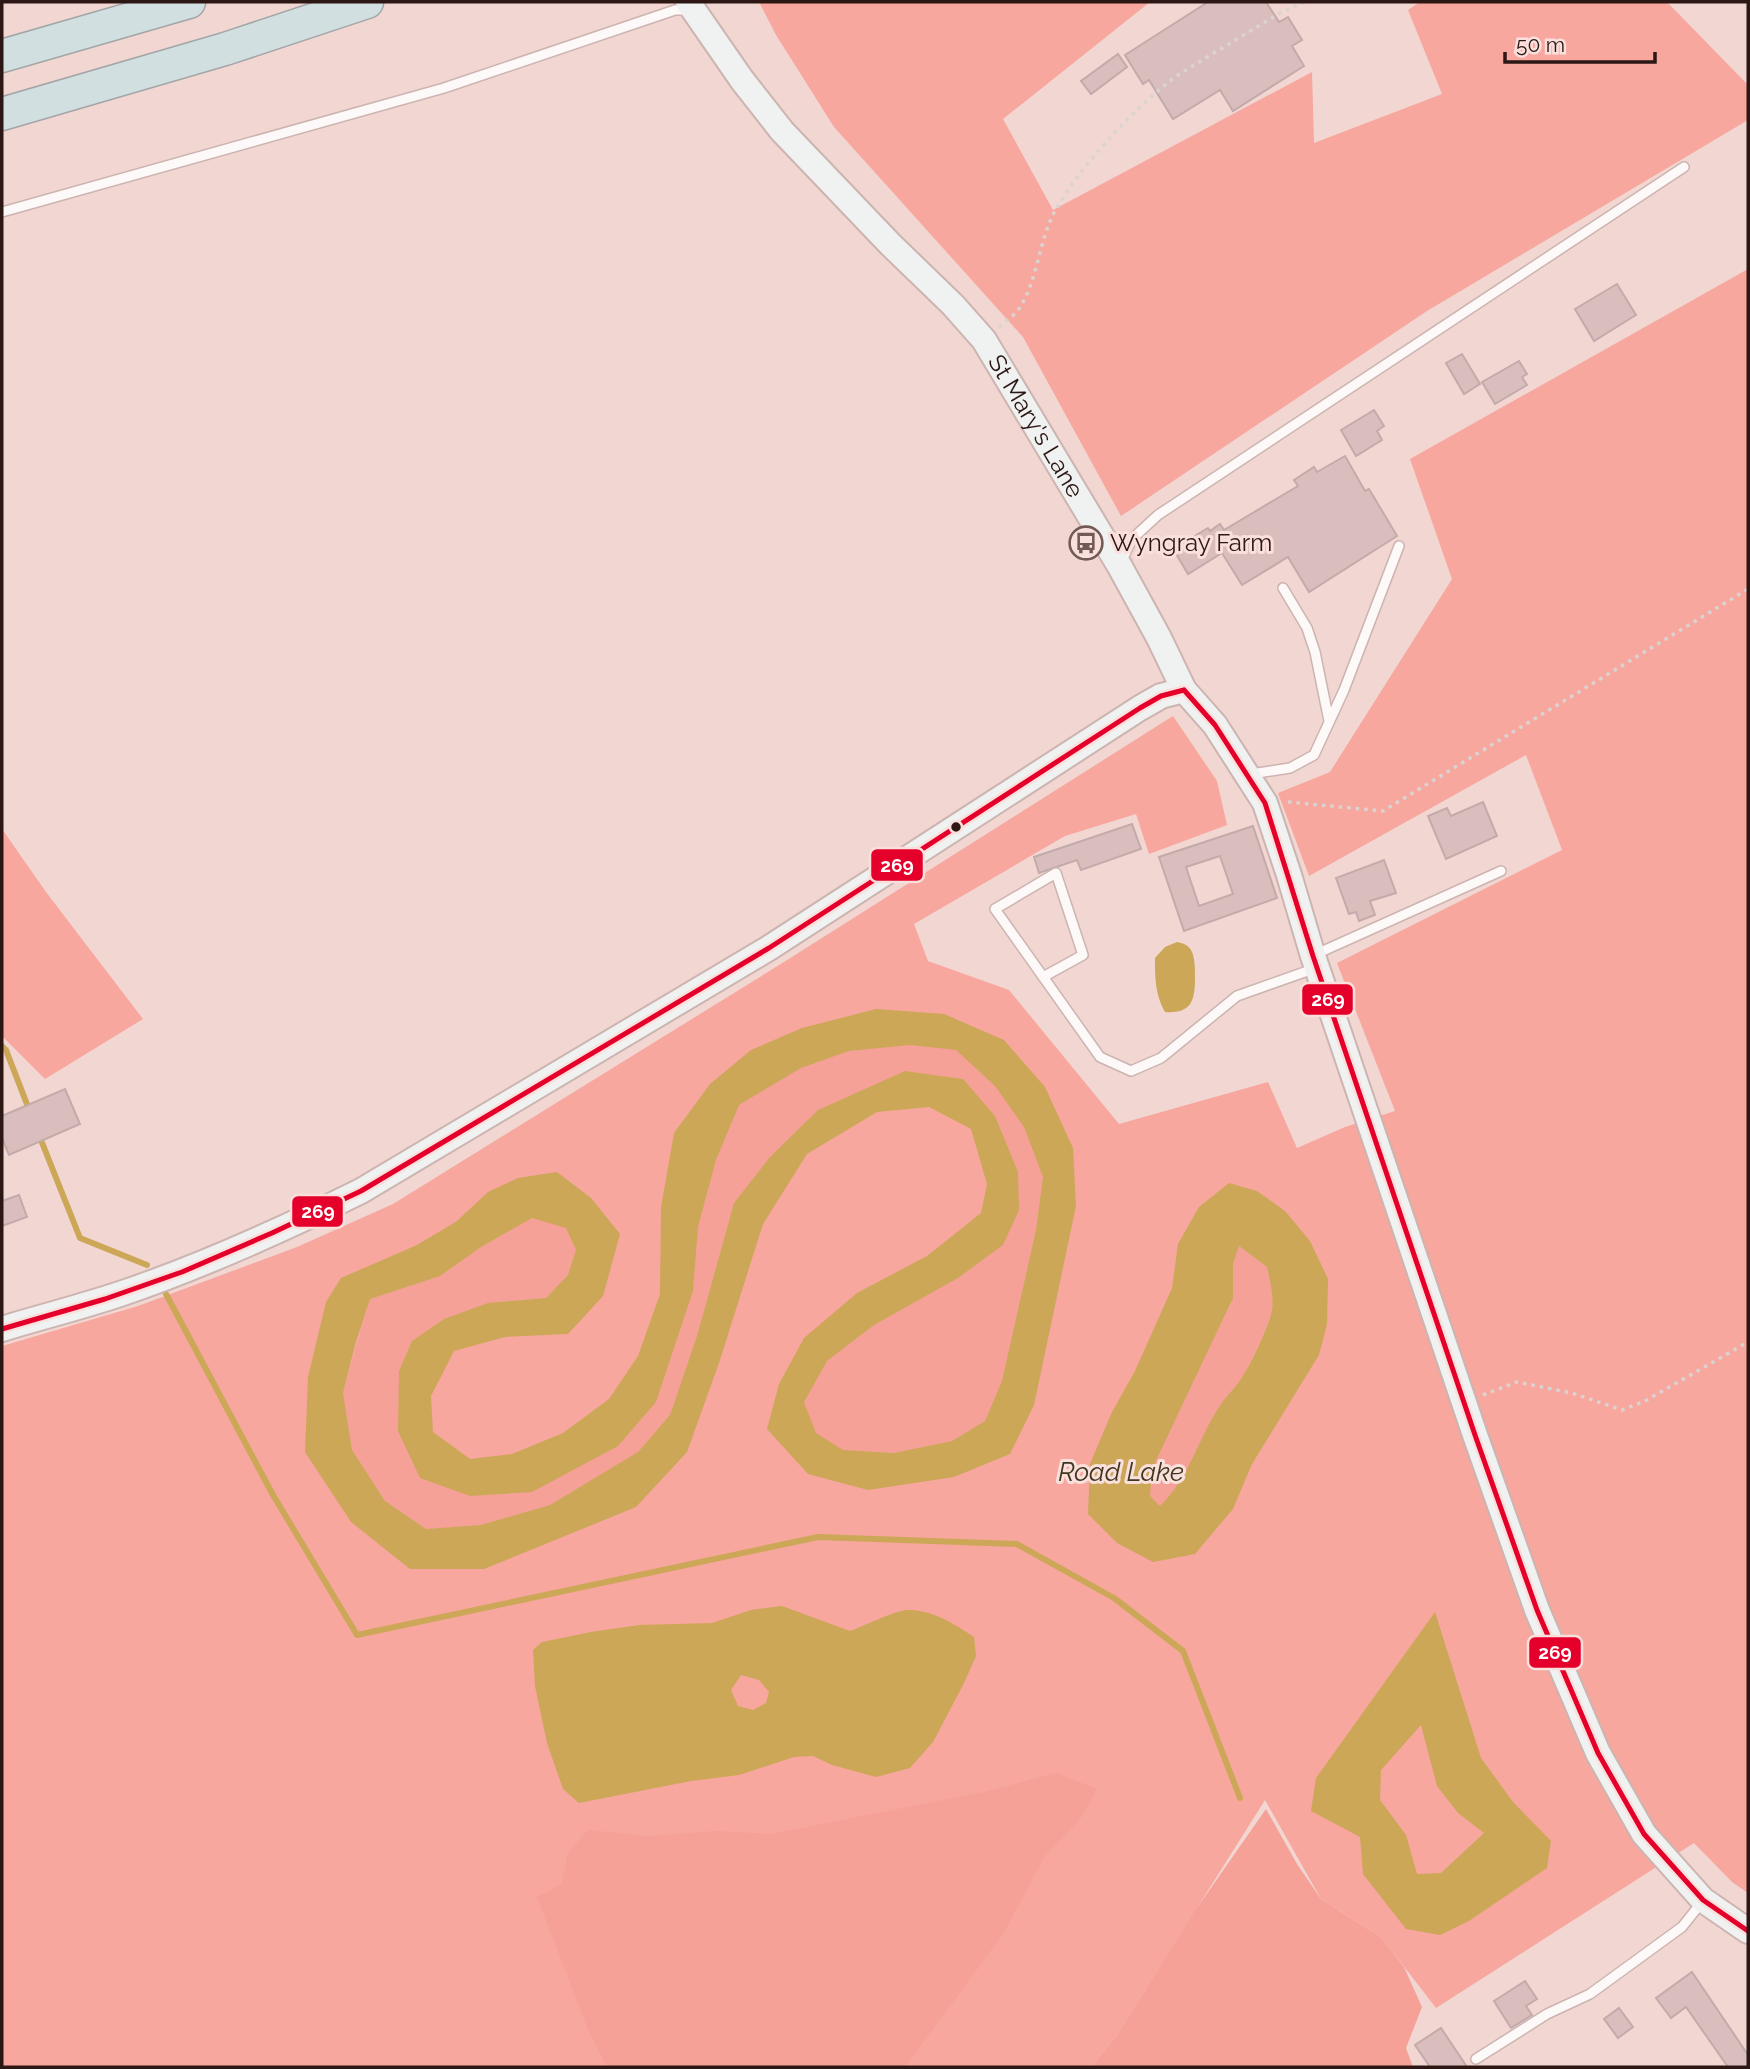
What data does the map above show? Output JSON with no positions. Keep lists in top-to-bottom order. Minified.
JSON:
{"streets":{"main road":["St Mary's Lane"]},"water":["Road Lake"],"places":{"bus stop":["Wyngray Farm"]},"lines":["transit line 269"],"scale_bar":"50 m"}
